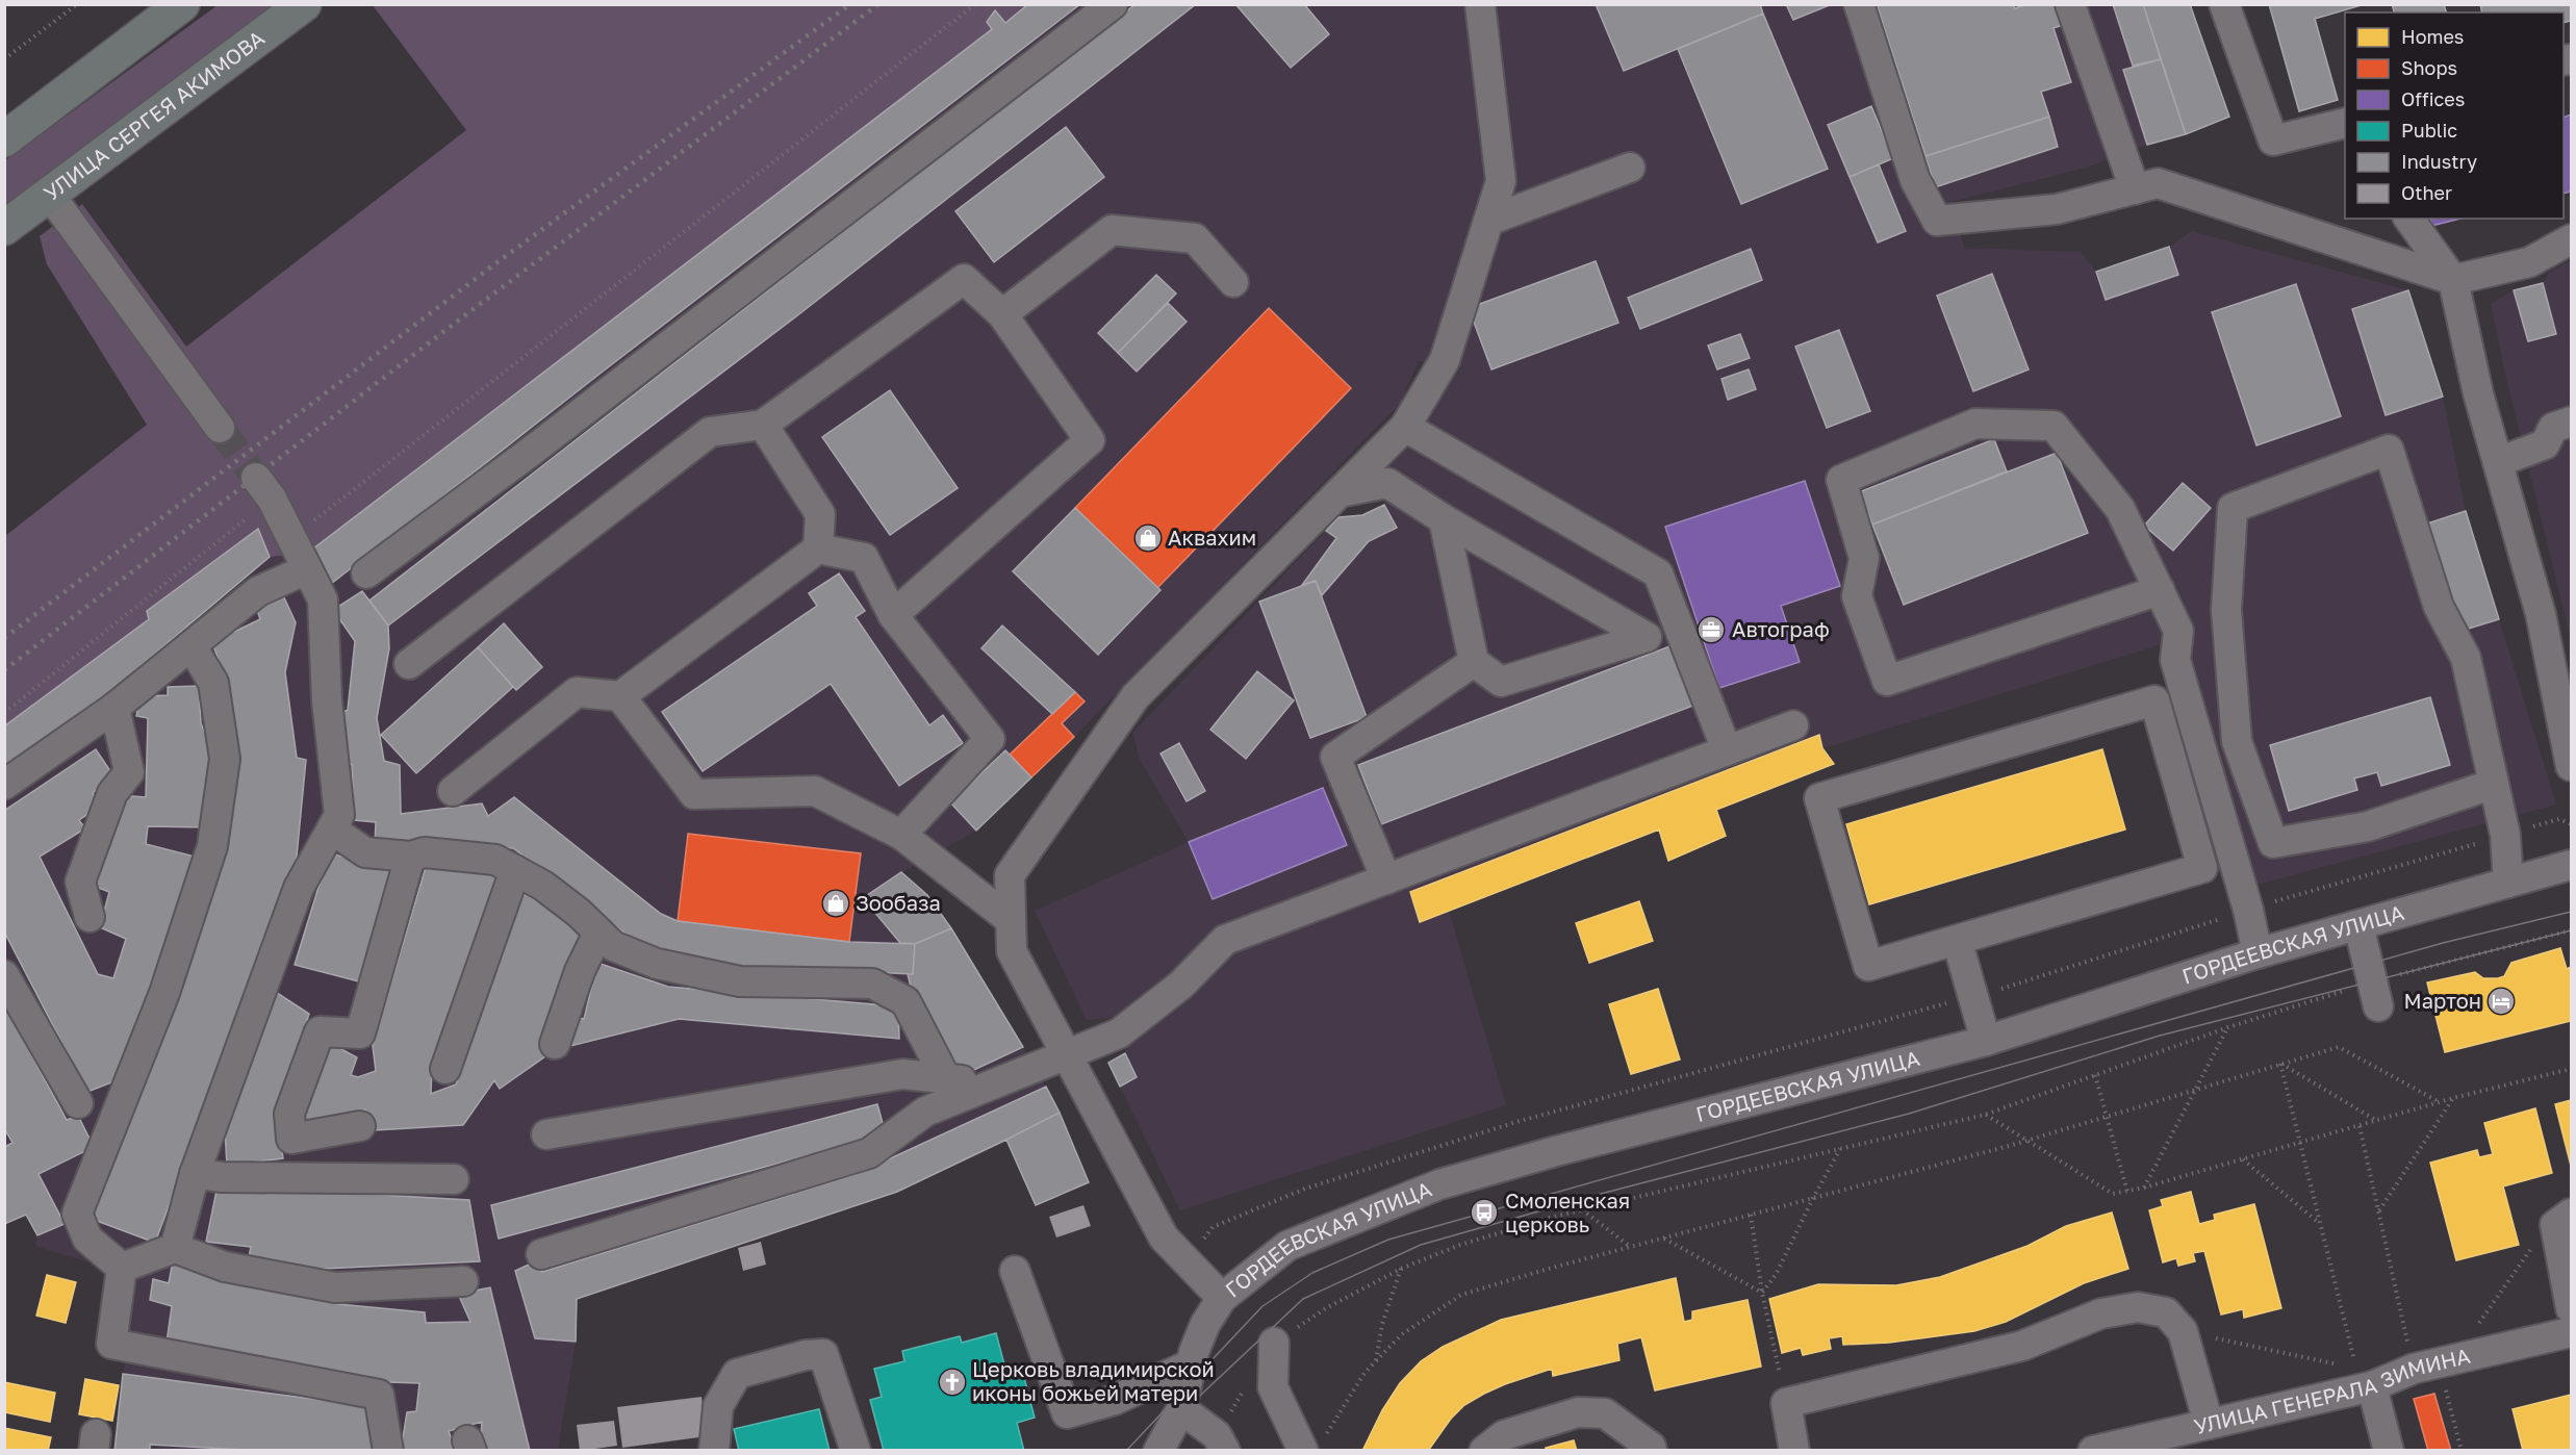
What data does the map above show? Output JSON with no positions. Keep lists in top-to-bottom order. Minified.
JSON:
{"streets":{"main road":["УЛИЦА СЕРГЕЯ АКИМОВА"],"street":["ГОРДЕЕВСКАЯ УЛИЦА","УЛИЦА ГЕНЕРАЛА ЗИМИНА"]},"places":{"shop":["Аквахим","Зообаза"],"office":["Автограф"],"hotel":["Мартон"],"bus stop":["Смоленская церковь"],"church":["Церковь владимирской иконы божьей матери"]},"legend":["Homes","Shops","Offices","Public","Industry","Other"]}
